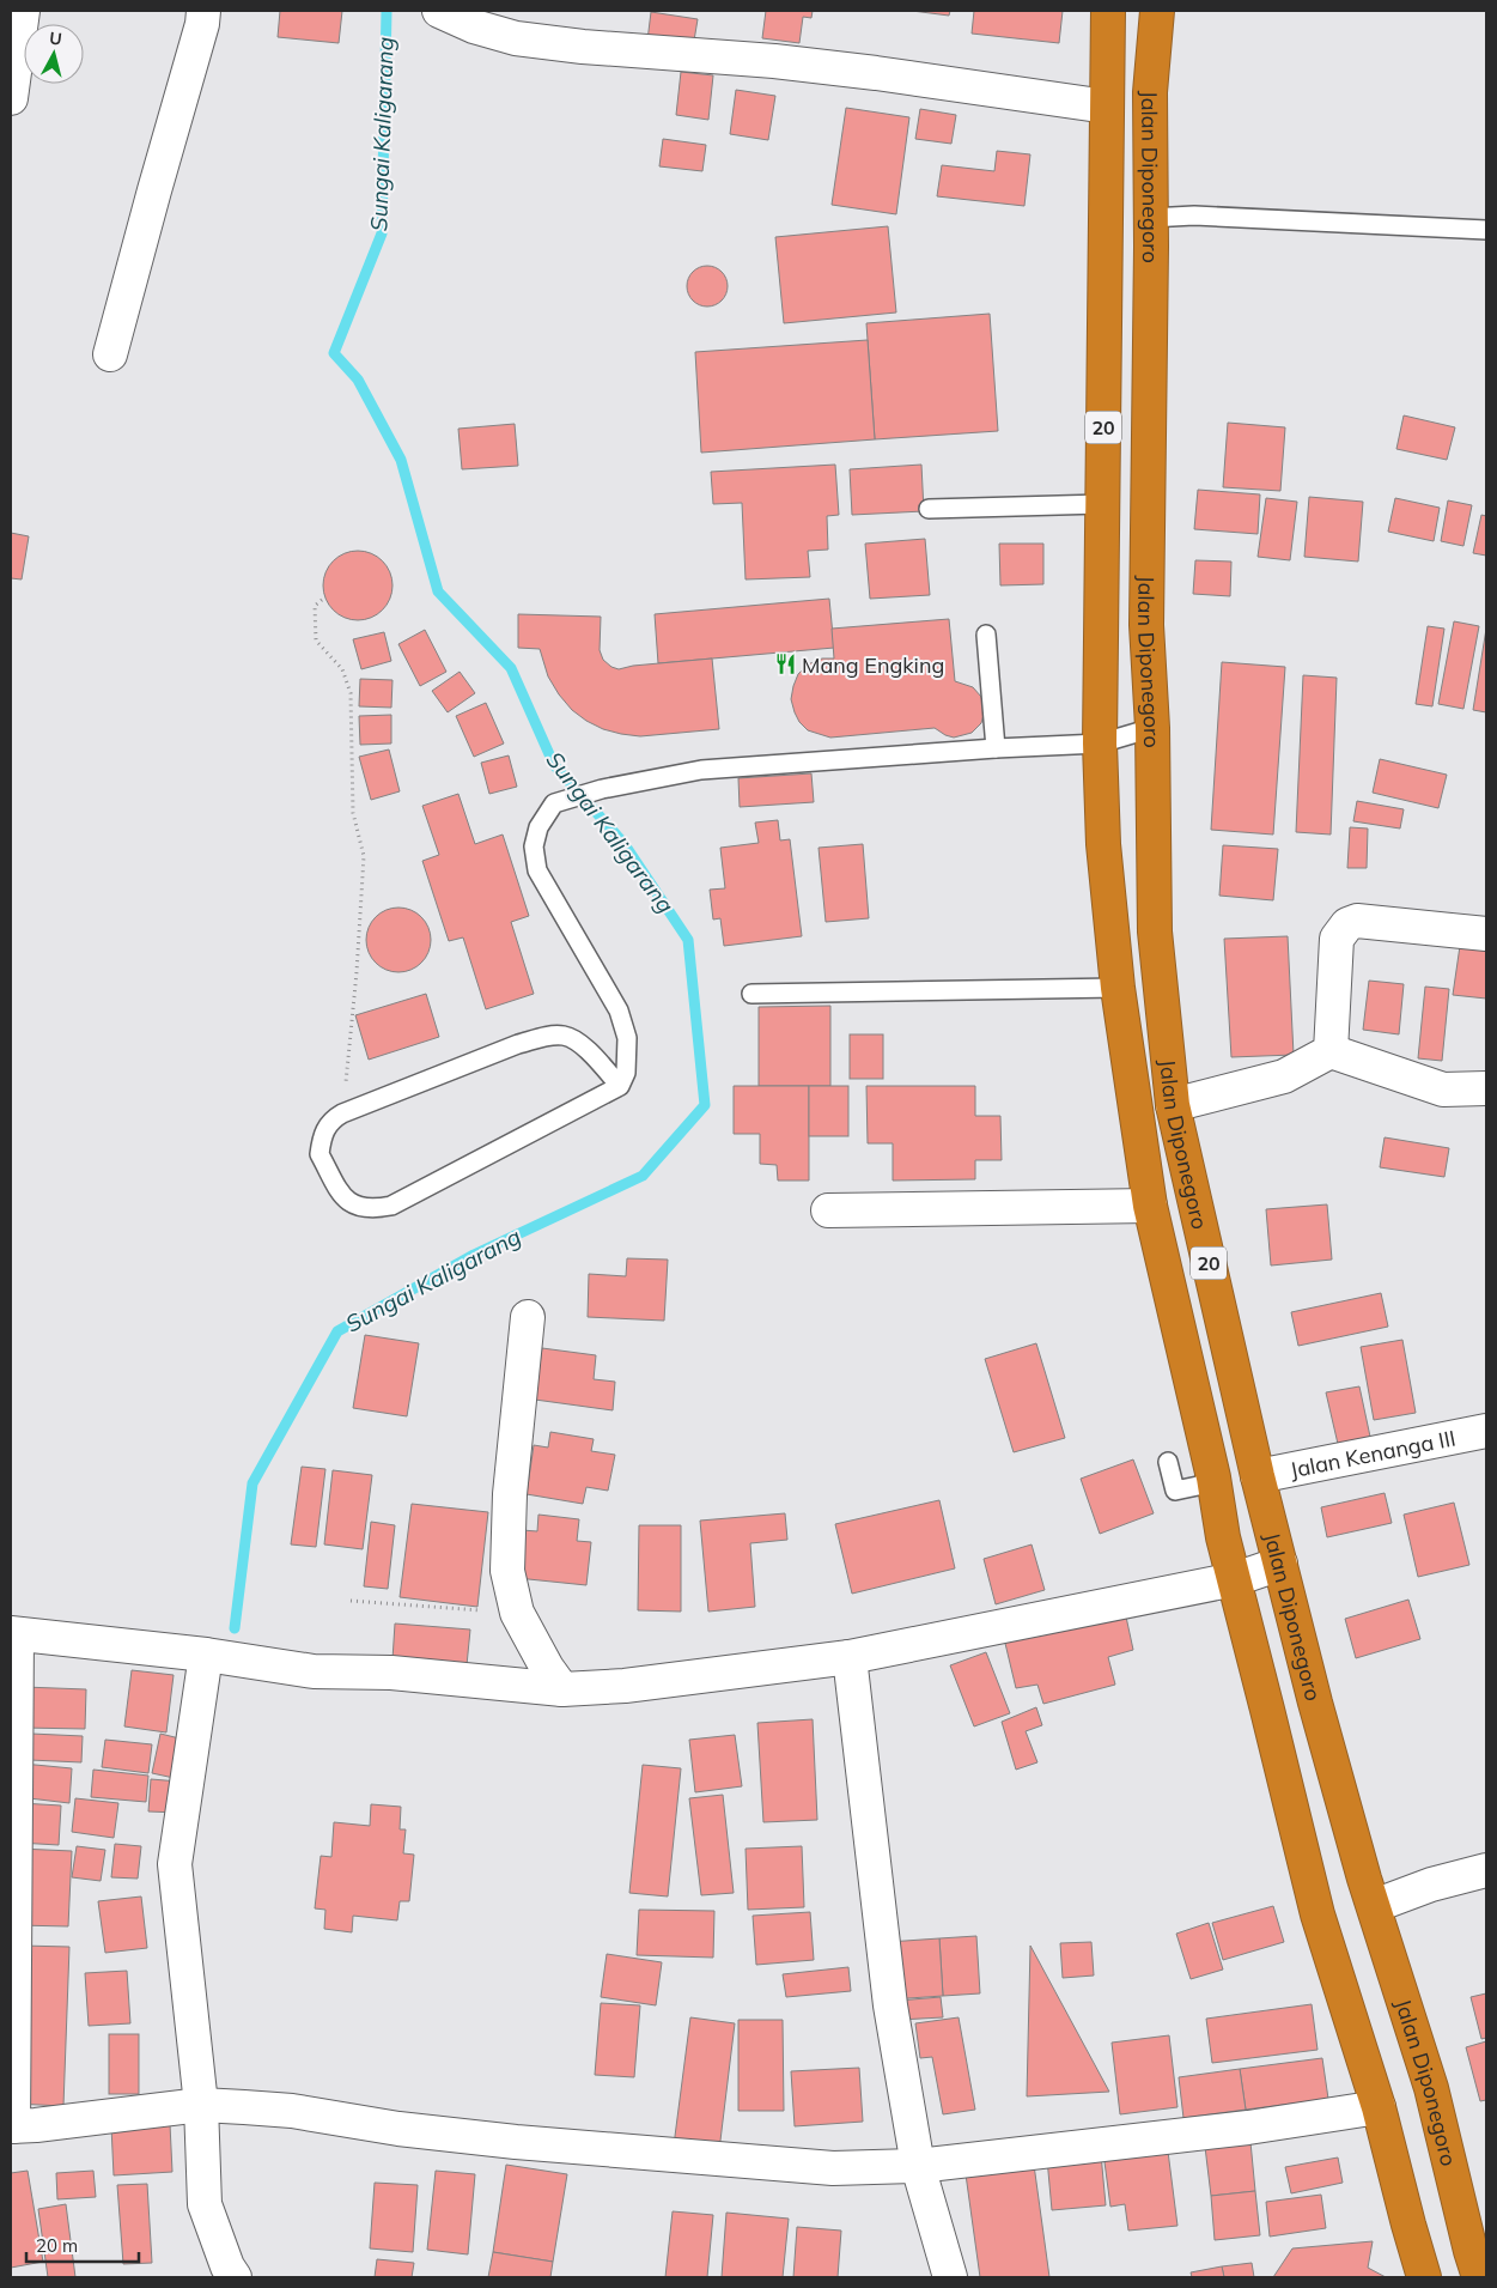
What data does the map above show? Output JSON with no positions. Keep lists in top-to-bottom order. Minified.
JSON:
{"streets":{"highway":["Jalan Diponegoro","20"],"street":["Jalan Kenanga III"]},"crossings":[["Jalan Diponegoro","Jalan Kenanga III"]],"water":["Sungai Kaligarang"],"places":{"restaurant":["Mang Engking"]},"scale_bar":"20 m","north":"top"}
